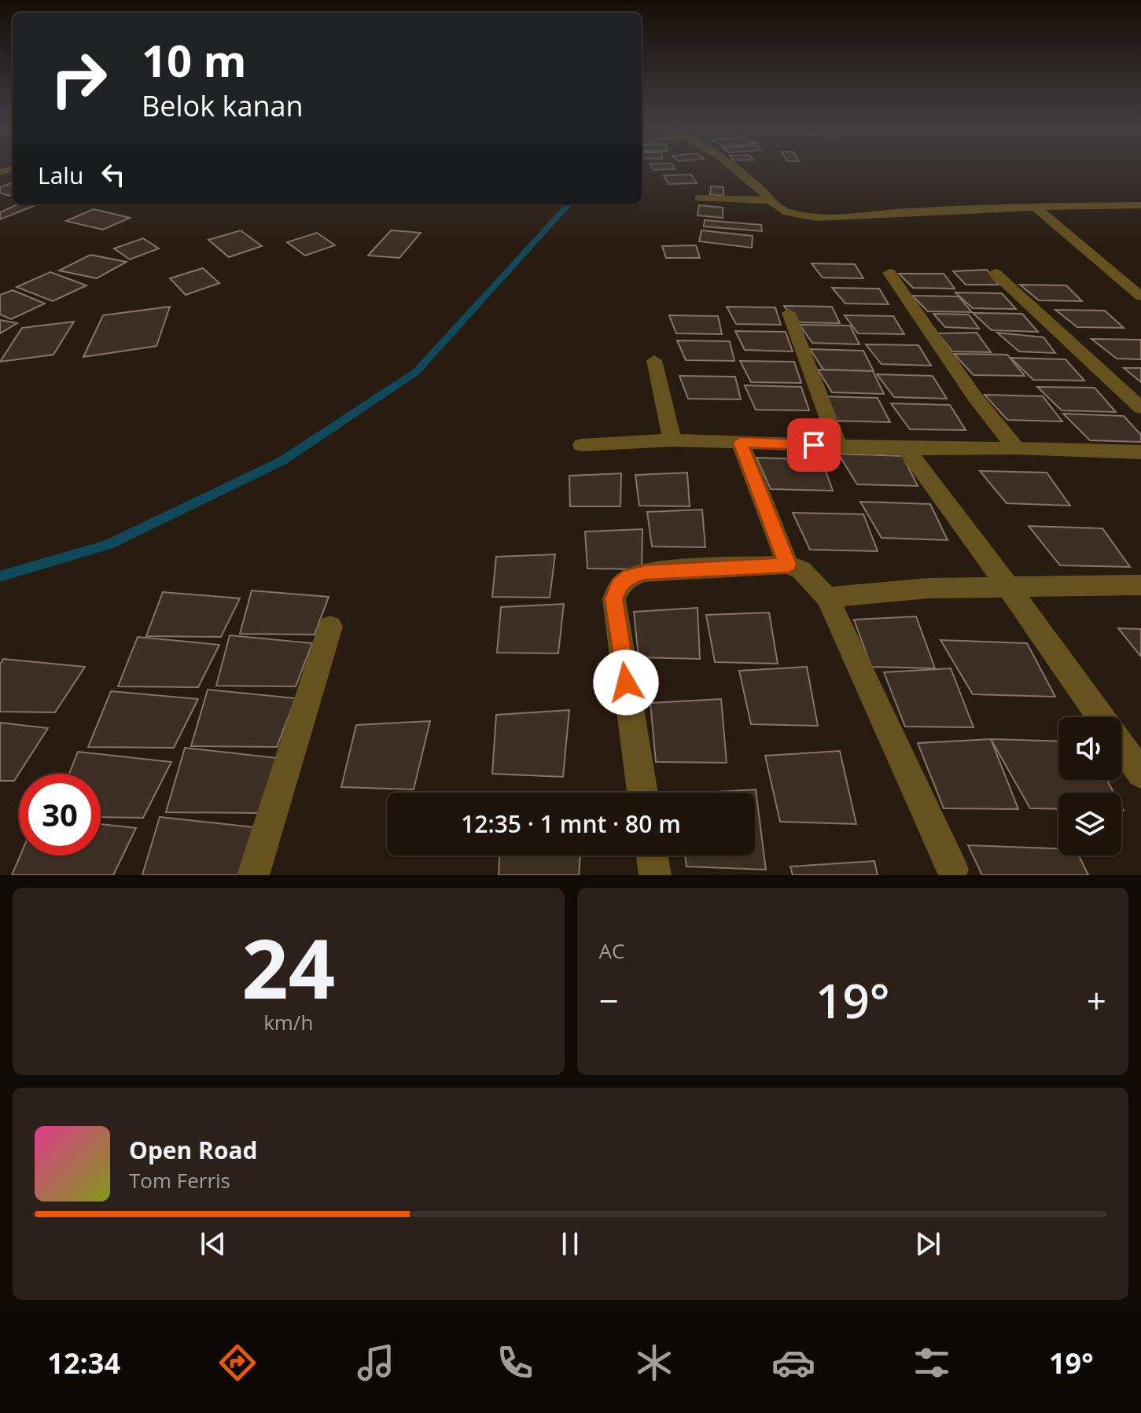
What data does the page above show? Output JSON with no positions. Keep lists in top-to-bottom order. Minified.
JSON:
{"page":{"turn":["10 m","Belok kanan"],"then":"Lalu","limit":"30","trip":"12:35 · 1 mnt · 80 m","tile":[["24","km/h"],"AC"],"heat":["−","19°","+"],"song":["Open Road","Tom Ferris"],"tabs":["12:34","19°"]}}
